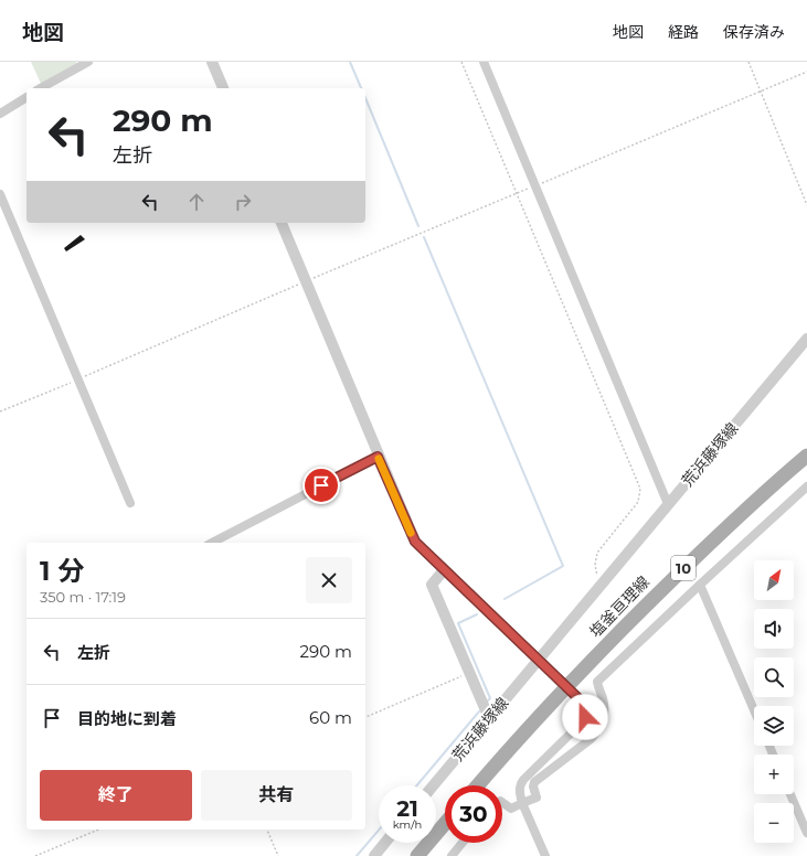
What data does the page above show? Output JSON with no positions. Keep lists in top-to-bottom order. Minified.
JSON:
{"streets":{"main road":["10","塩釜亘理線"],"street":["荒浜藤塚線"]},"north":"top right","page":{"header":"地図","nav":["地図","経路","保存済み"],"turn":["290 m","左折"],"heading":["1 分","350 m · 17:19"],"map_buttons":["+","−"],"list":[{"name":"左折","value":"290 m"},{"name":"目的地に到着","value":"60 m"}],"buttons":["終了","共有"],"speed":"21 km/h","limit":"30"}}
